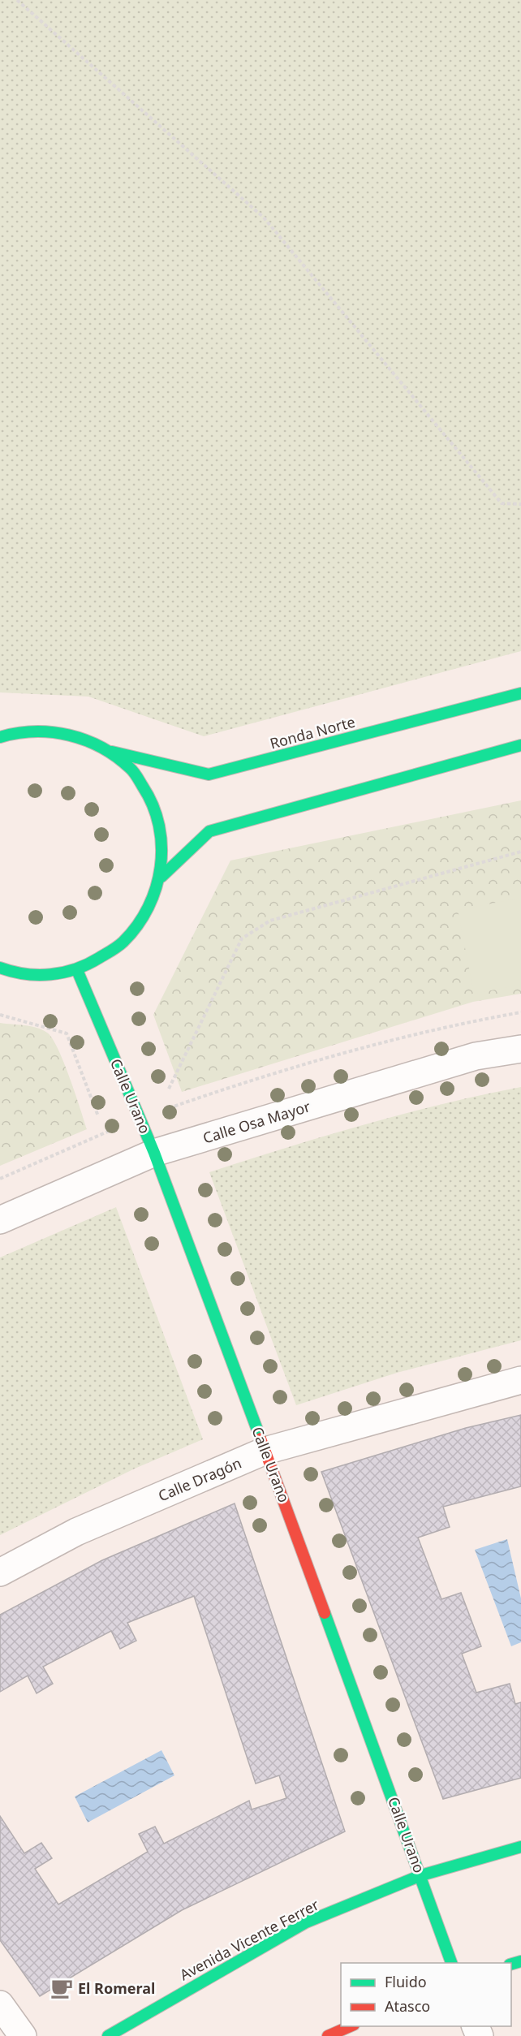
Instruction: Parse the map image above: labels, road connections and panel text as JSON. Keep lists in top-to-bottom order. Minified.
{"streets":{"main road":["Ronda Norte","Calle Urano","Avenida Vicente Ferrer"],"street":["Calle Osa Mayor","Calle Dragón"]},"crossings":[["Calle Urano","Calle Osa Mayor"],["Calle Urano","Calle Dragón"],["Calle Urano","Avenida Vicente Ferrer"]],"places":{"cafe":["El Romeral"]},"legend":["Fluido","Atasco"]}
